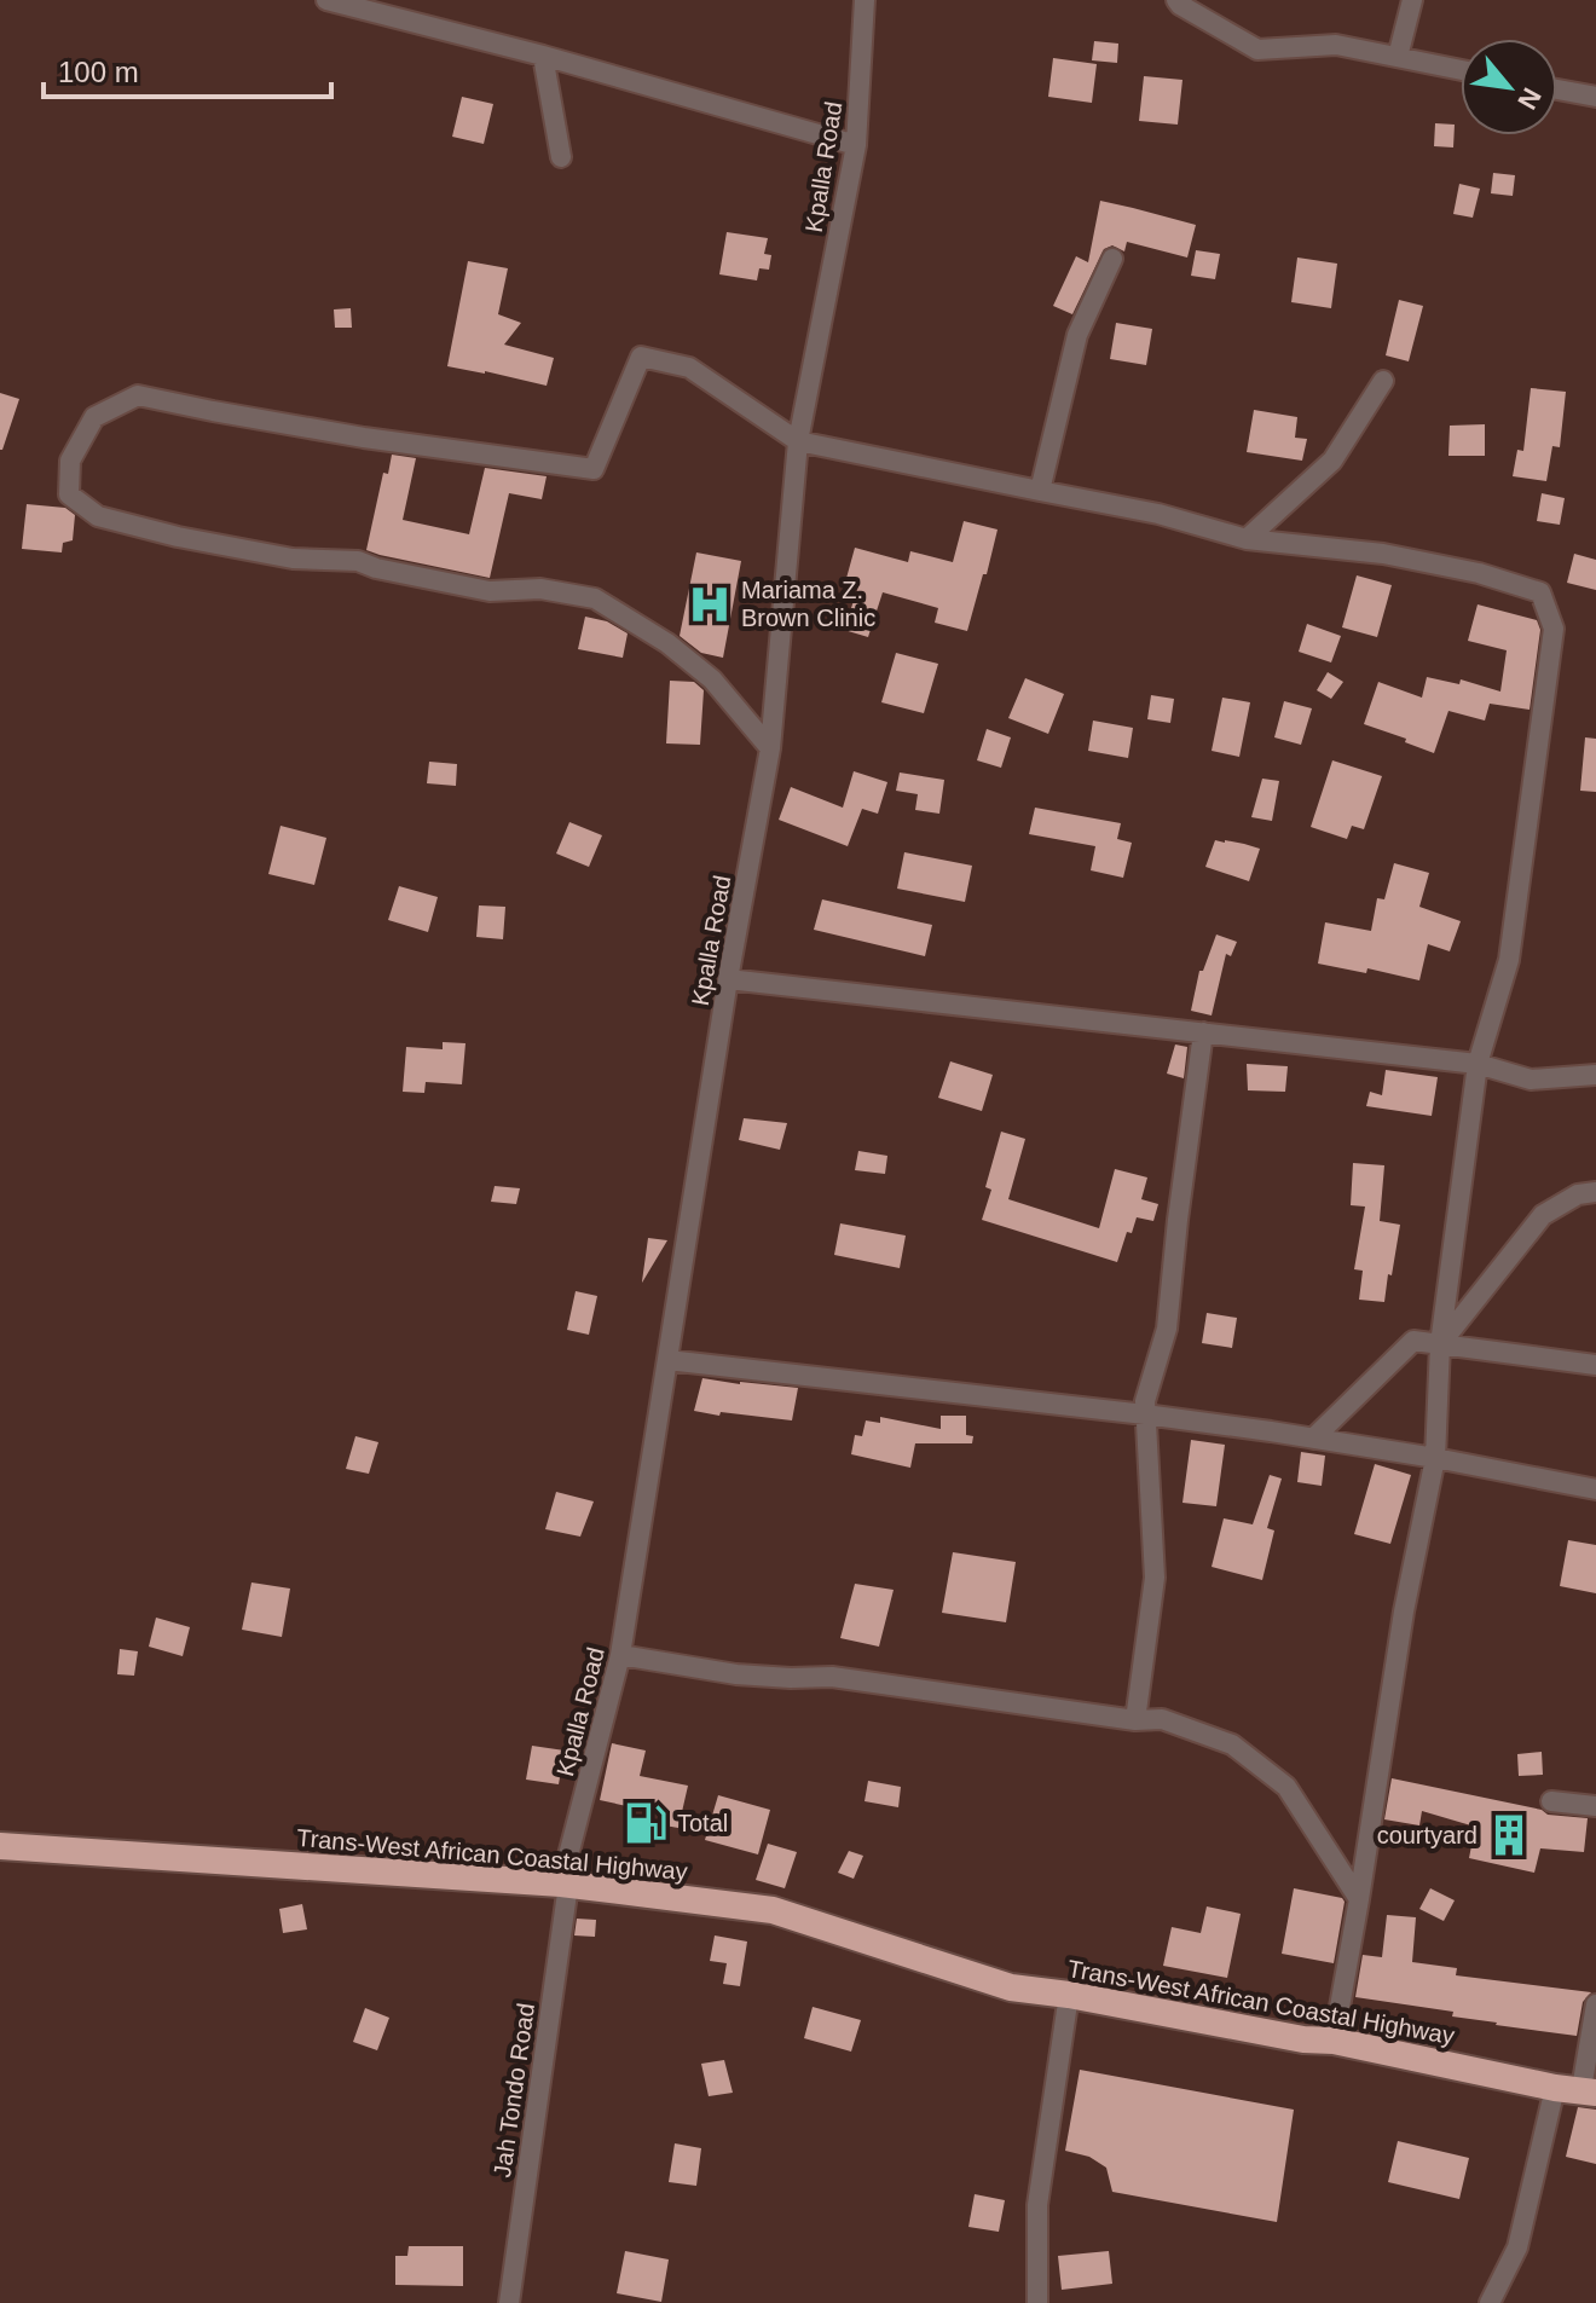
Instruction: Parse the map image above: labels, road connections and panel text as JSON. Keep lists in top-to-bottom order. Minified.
{"streets":{"highway":["Trans-West African Coastal Highway"],"street":["Kpalla Road","Jah Tondo Road"]},"crossings":[["Kpalla Road","Trans-West African Coastal Highway"],["Kpalla Road","Jah Tondo Road"],["Trans-West African Coastal Highway","Jah Tondo Road"]],"places":{"hospital":["Mariama Z. Brown Clinic"],"fuel station":["Total"],"building":["courtyard"]},"scale_bar":"100 m","north":"bottom right"}
